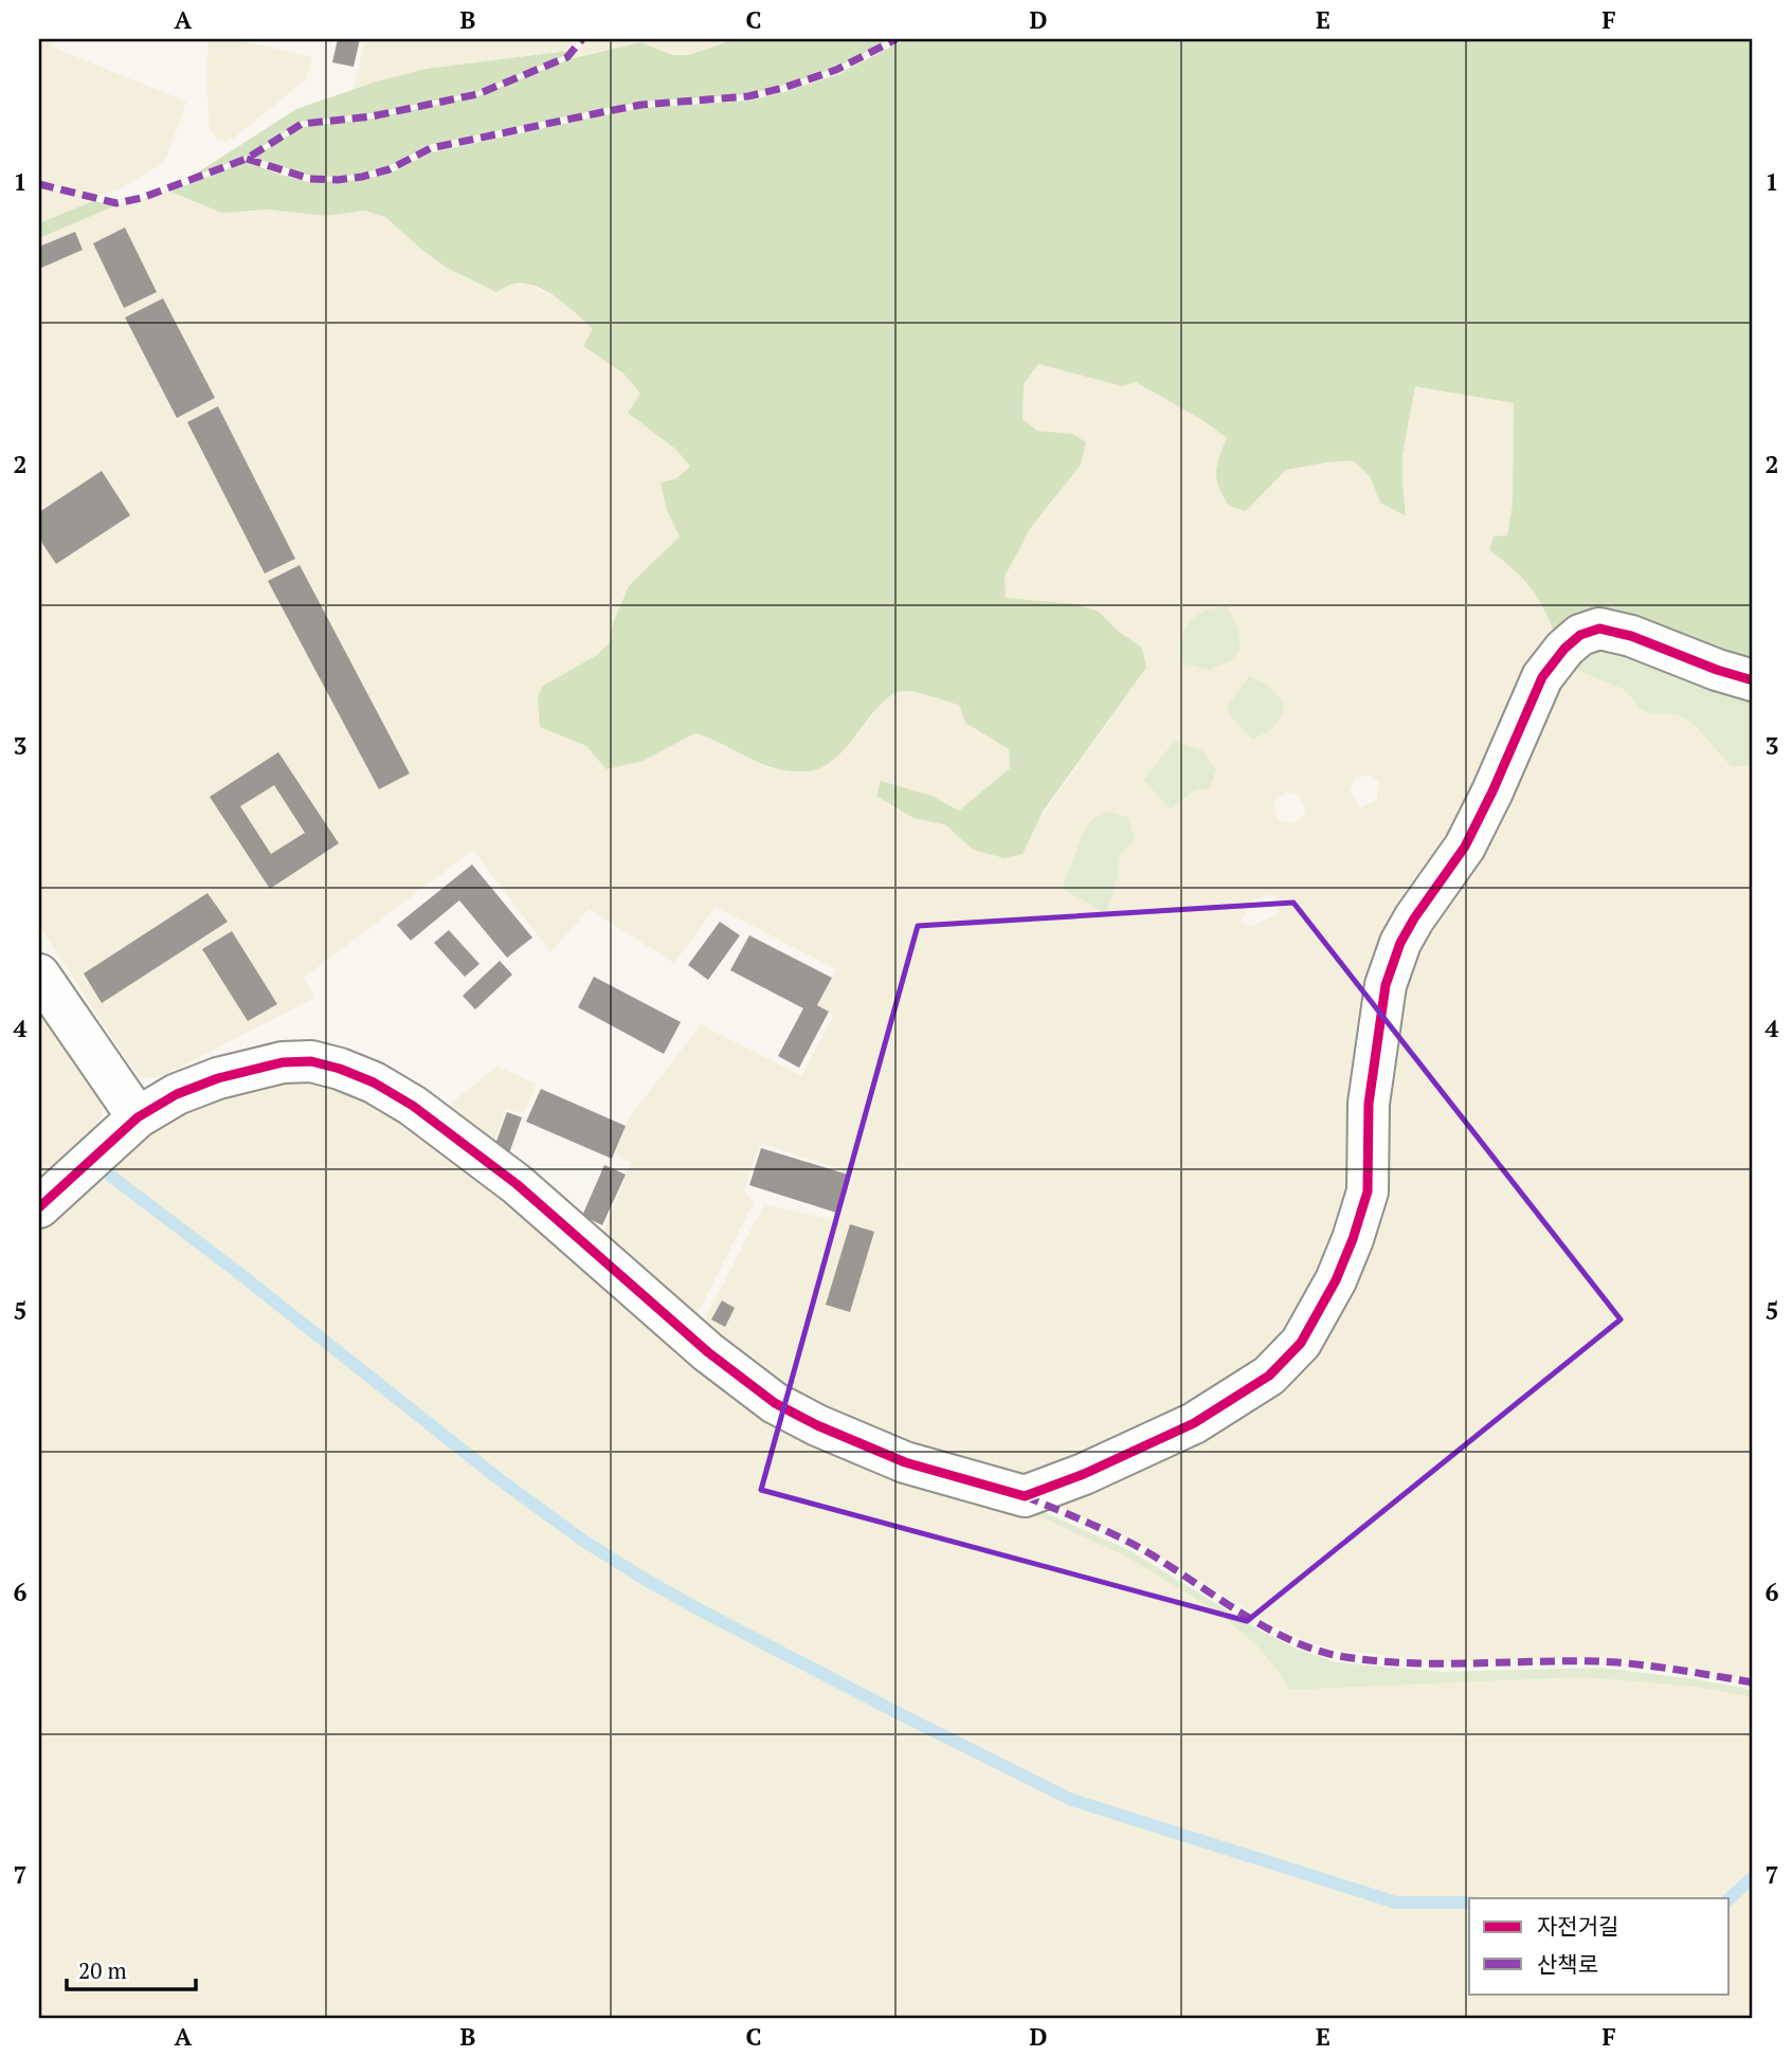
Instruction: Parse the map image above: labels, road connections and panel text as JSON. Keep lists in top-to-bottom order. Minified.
{"legend":["자전거길","산책로"],"scale_bar":"20 m","grid":{"columns":["A","B","C","D","E","F"],"rows":["1","2","3","4","5","6","7"]}}
